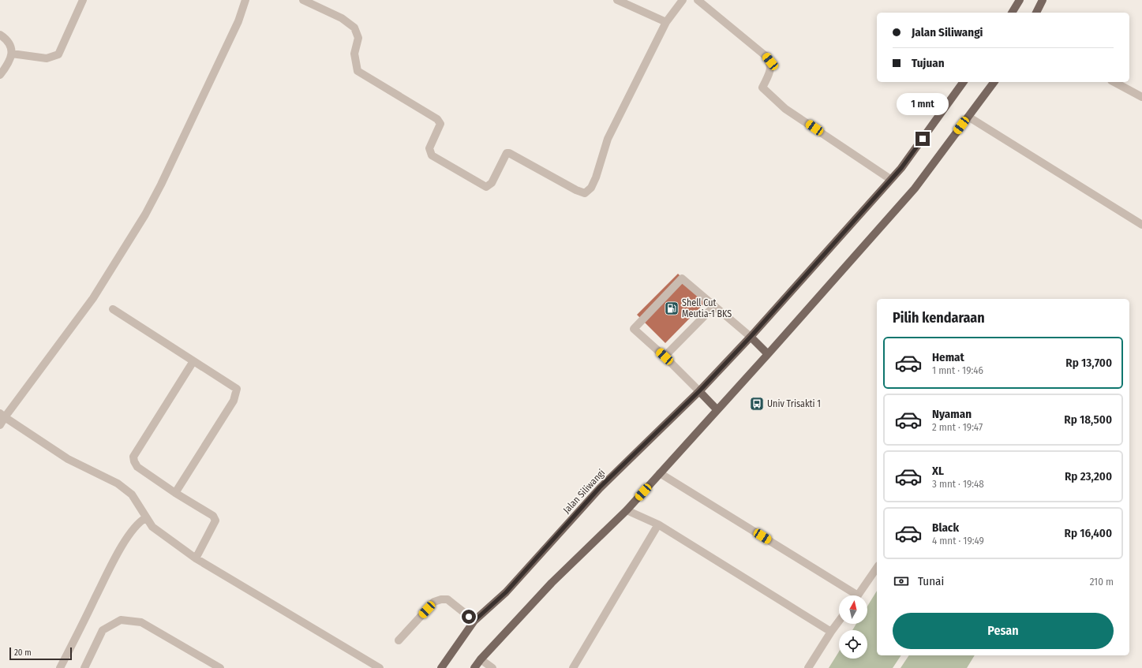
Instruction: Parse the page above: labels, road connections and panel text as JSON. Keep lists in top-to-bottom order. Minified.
{"streets":{"main road":["Jalan Siliwangi"]},"places":{"fuel station":["Shell Cut Meutia-1 BKS"],"bus stop":["Univ Trisakti 1"]},"scale_bar":"20 m","north":"top","page":{"banner":["Jalan Siliwangi","Tujuan"],"bubble":"1 mnt","heading":"Pilih kendaraan","list":[{"name":"Hemat","note":"1 mnt · 19:46","value":"Rp 13,700"},{"name":"Nyaman","note":"2 mnt · 19:47","value":"Rp 18,500"},{"name":"XL","note":"3 mnt · 19:48","value":"Rp 23,200"},{"name":"Black","note":"4 mnt · 19:49","value":"Rp 16,400"}],"pay":["Tunai","210 m"],"buttons":"Pesan","scale":"20 m"}}
